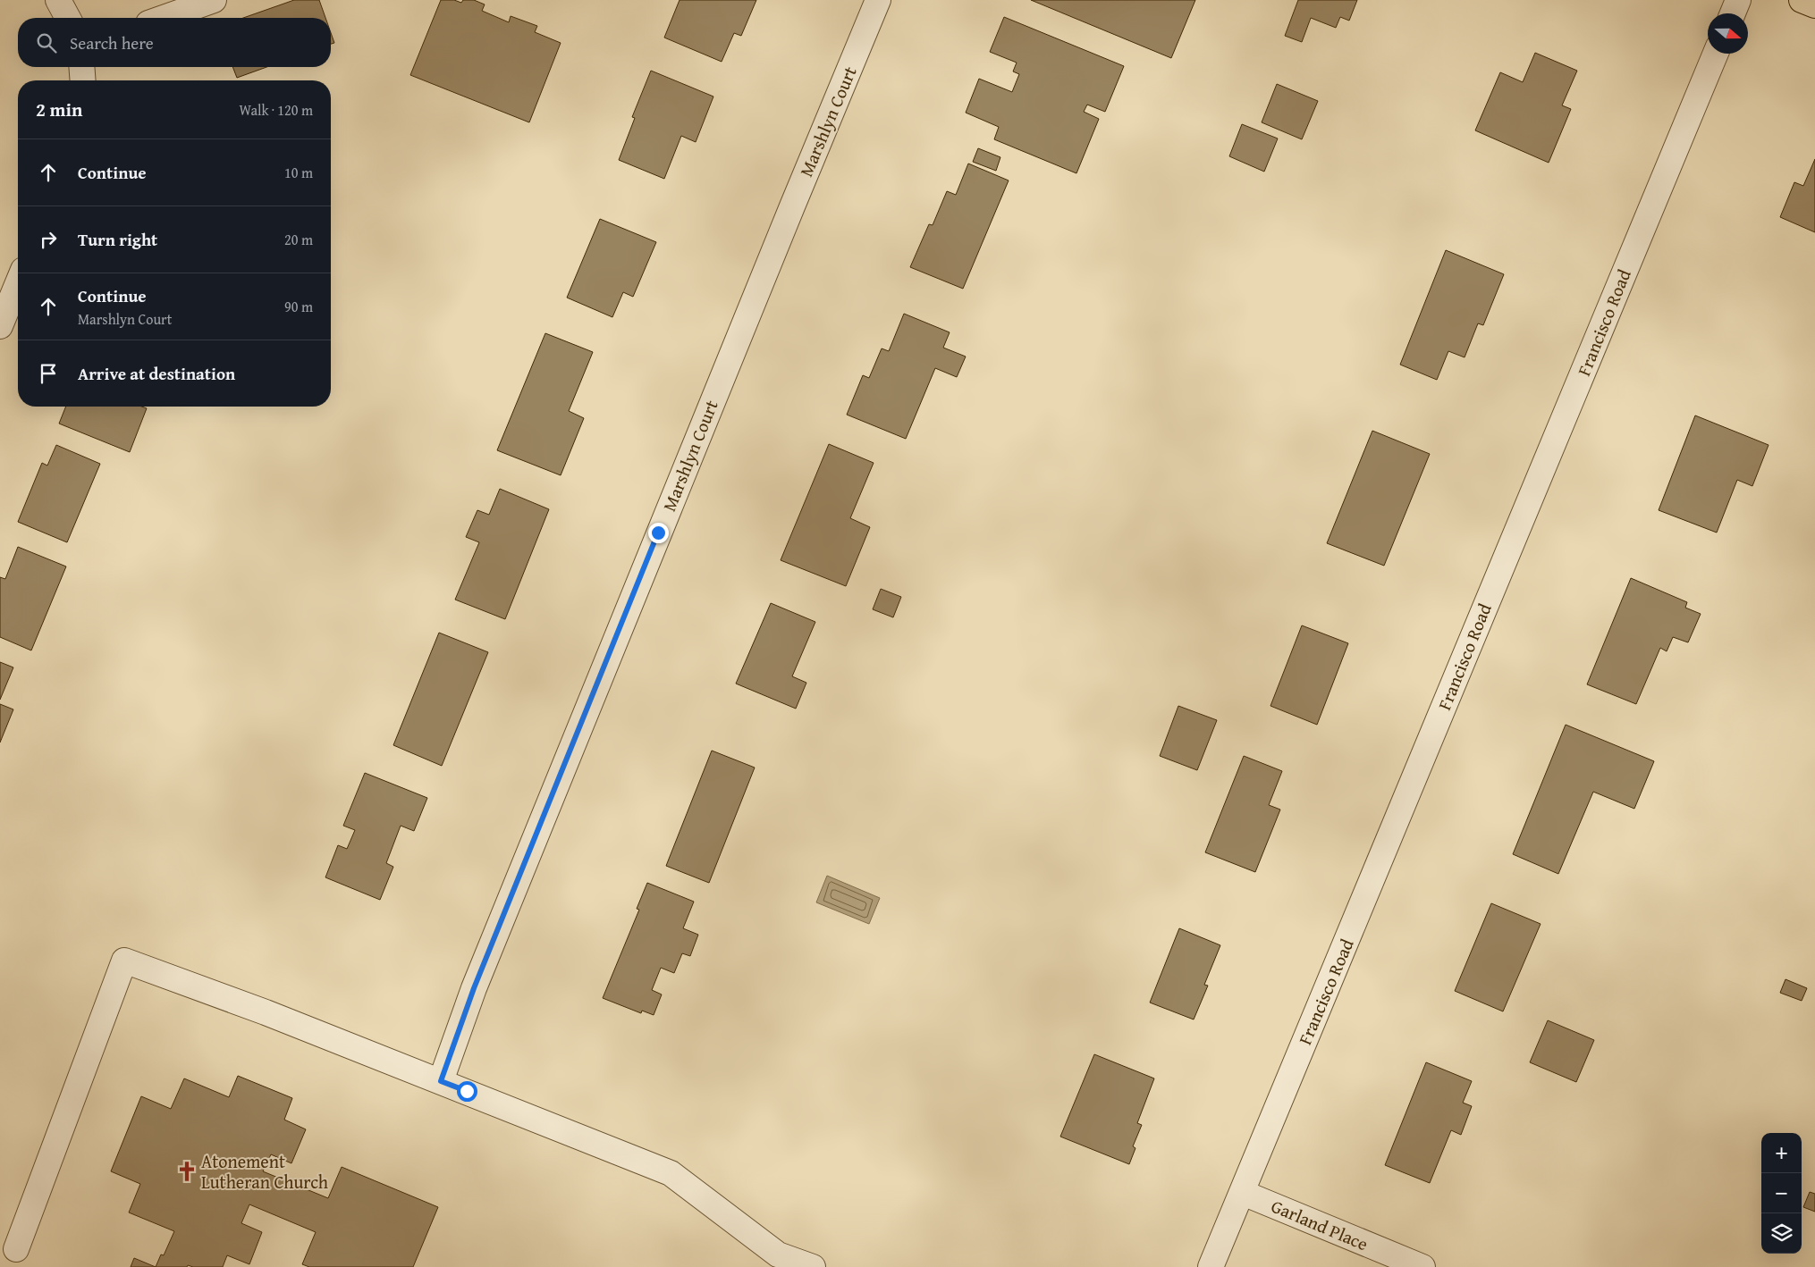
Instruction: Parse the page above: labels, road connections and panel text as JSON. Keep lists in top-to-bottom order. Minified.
{"streets":{"street":["Marshlyn Court","Francisco Road","Garland Place"]},"crossings":[["Francisco Road","Garland Place"]],"places":{"church":["Atonement Lutheran Church"]},"north":"right","page":{"search":"Search here","heading":["2 min","Walk · 120 m"],"list":[["Continue","10 m"],["Turn right","20 m"],["Continue","Marshlyn Court","90 m"],"Arrive at destination"],"map_buttons":["+","−"]}}
